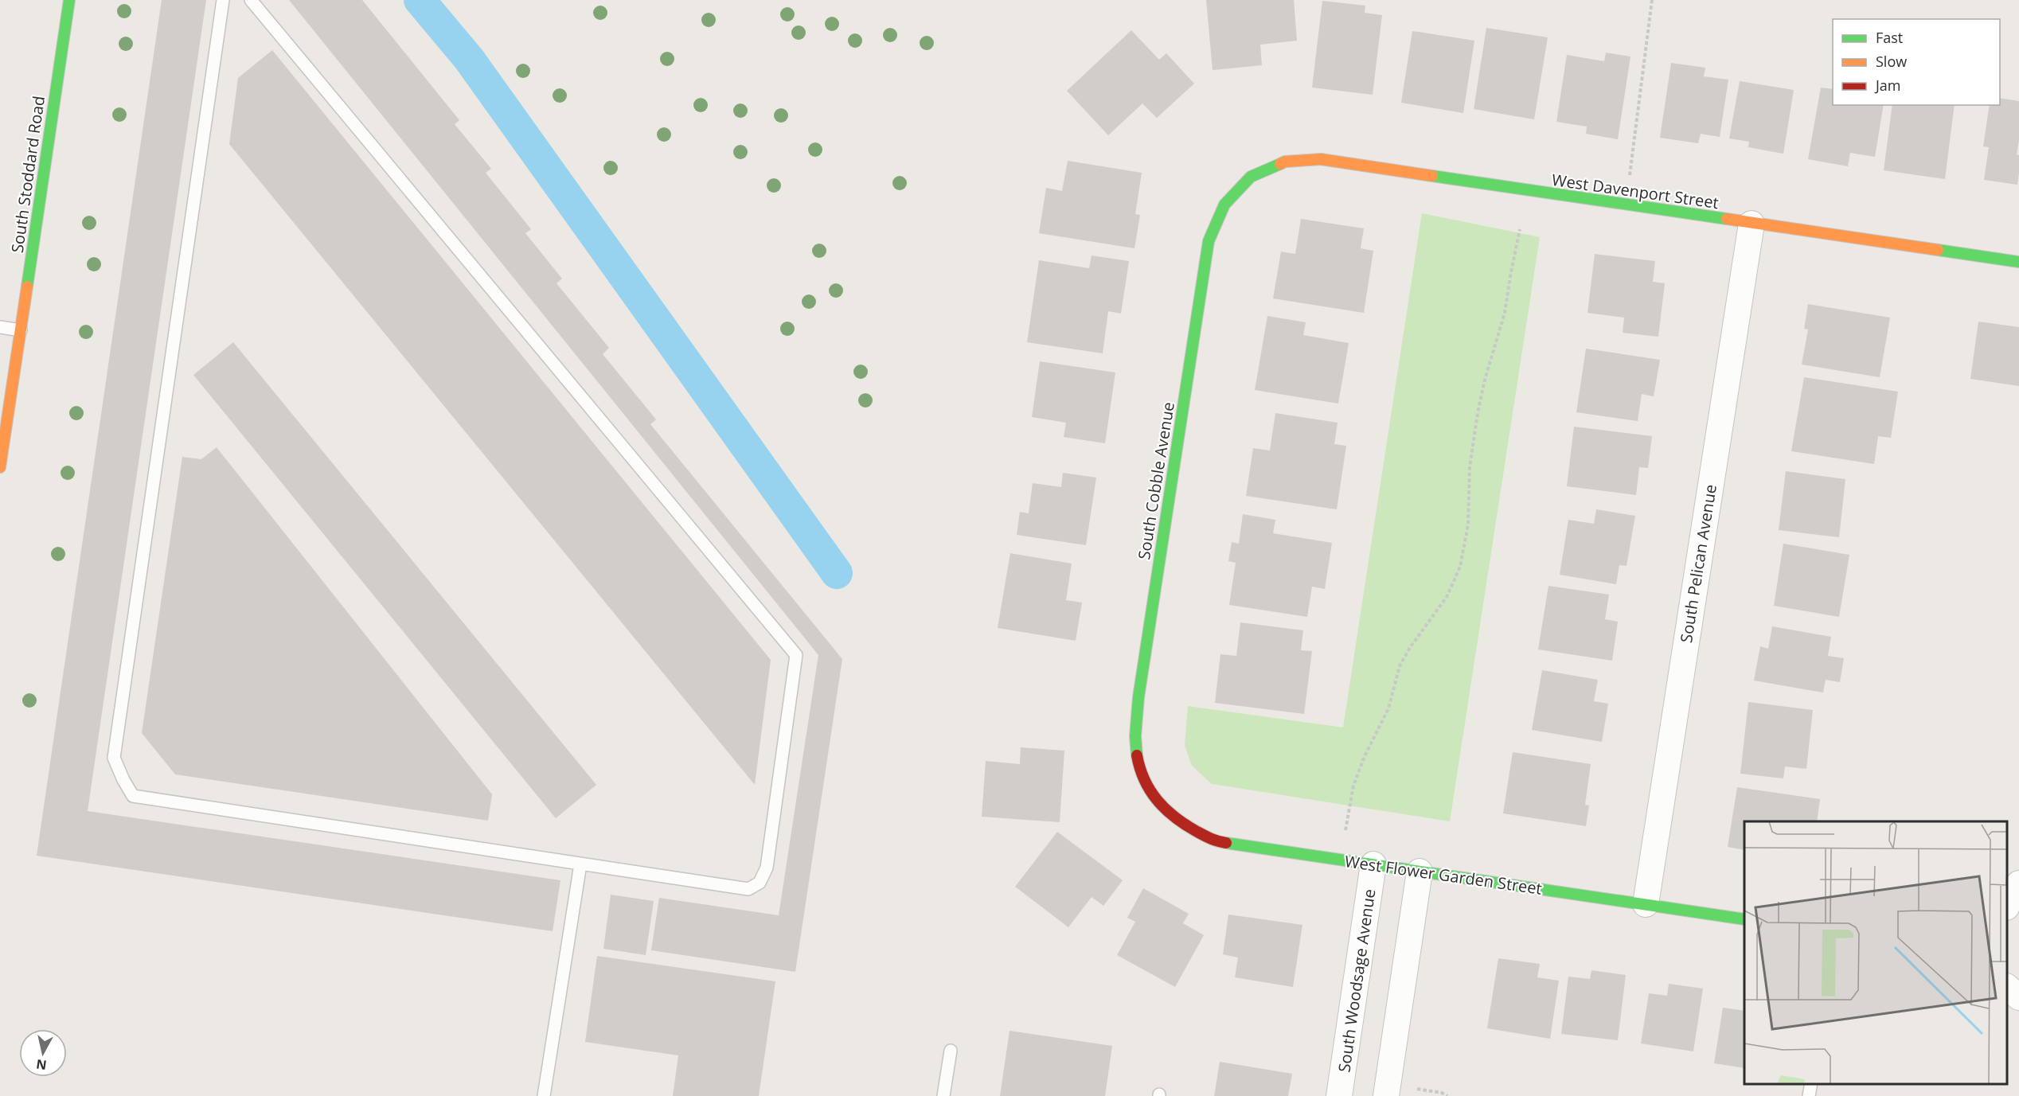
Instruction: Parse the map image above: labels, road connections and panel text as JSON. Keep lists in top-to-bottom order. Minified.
{"streets":{"street":["South Stoddard Road","West Davenport Street","South Cobble Avenue","South Pelican Avenue","West Flower Garden Street","South Woodsage Avenue"]},"crossings":[["West Davenport Street","South Cobble Avenue"],["West Davenport Street","South Pelican Avenue"],["South Cobble Avenue","West Flower Garden Street"],["South Pelican Avenue","West Flower Garden Street"],["West Flower Garden Street","South Woodsage Avenue"]],"legend":["Fast","Slow","Jam"],"north":"bottom"}
